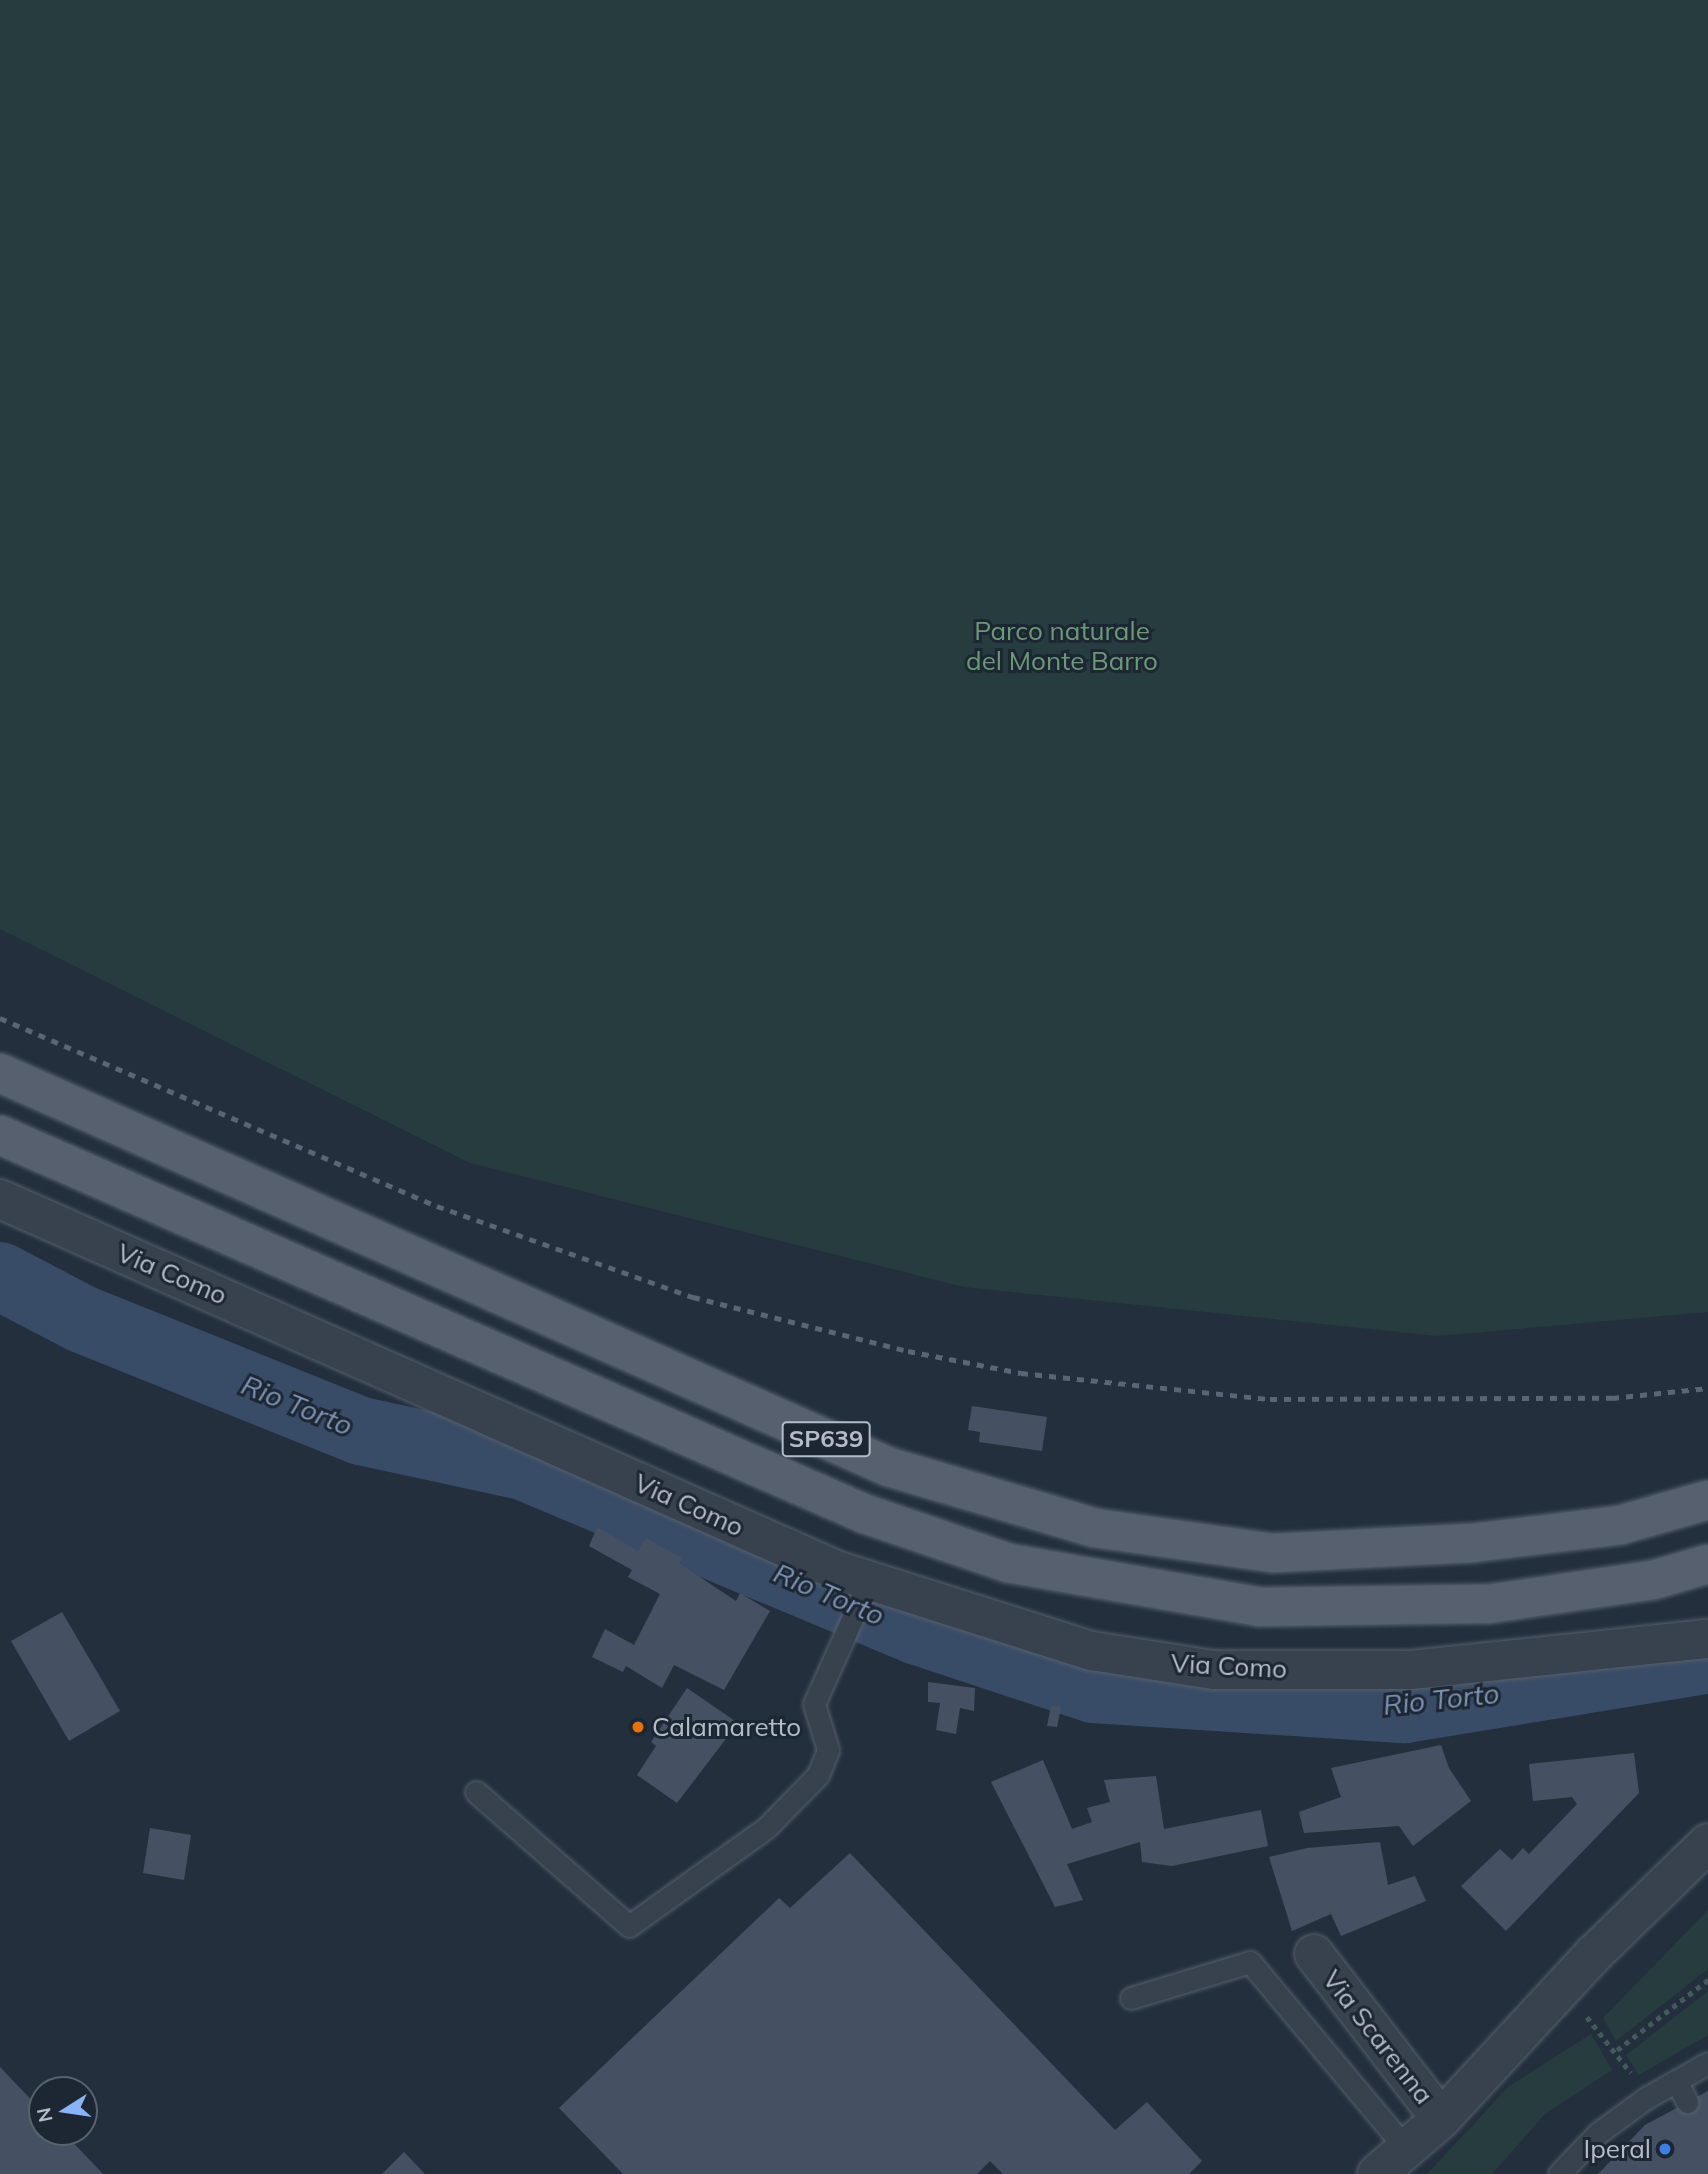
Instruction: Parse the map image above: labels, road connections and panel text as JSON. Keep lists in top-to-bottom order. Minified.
{"streets":{"main road":["SP639"],"street":["Via Como","Via Scarenna"]},"water":["Rio Torto"],"parks":["Parco naturale del Monte Barro"],"places":["Calamaretto","Iperal"],"north":"left"}
